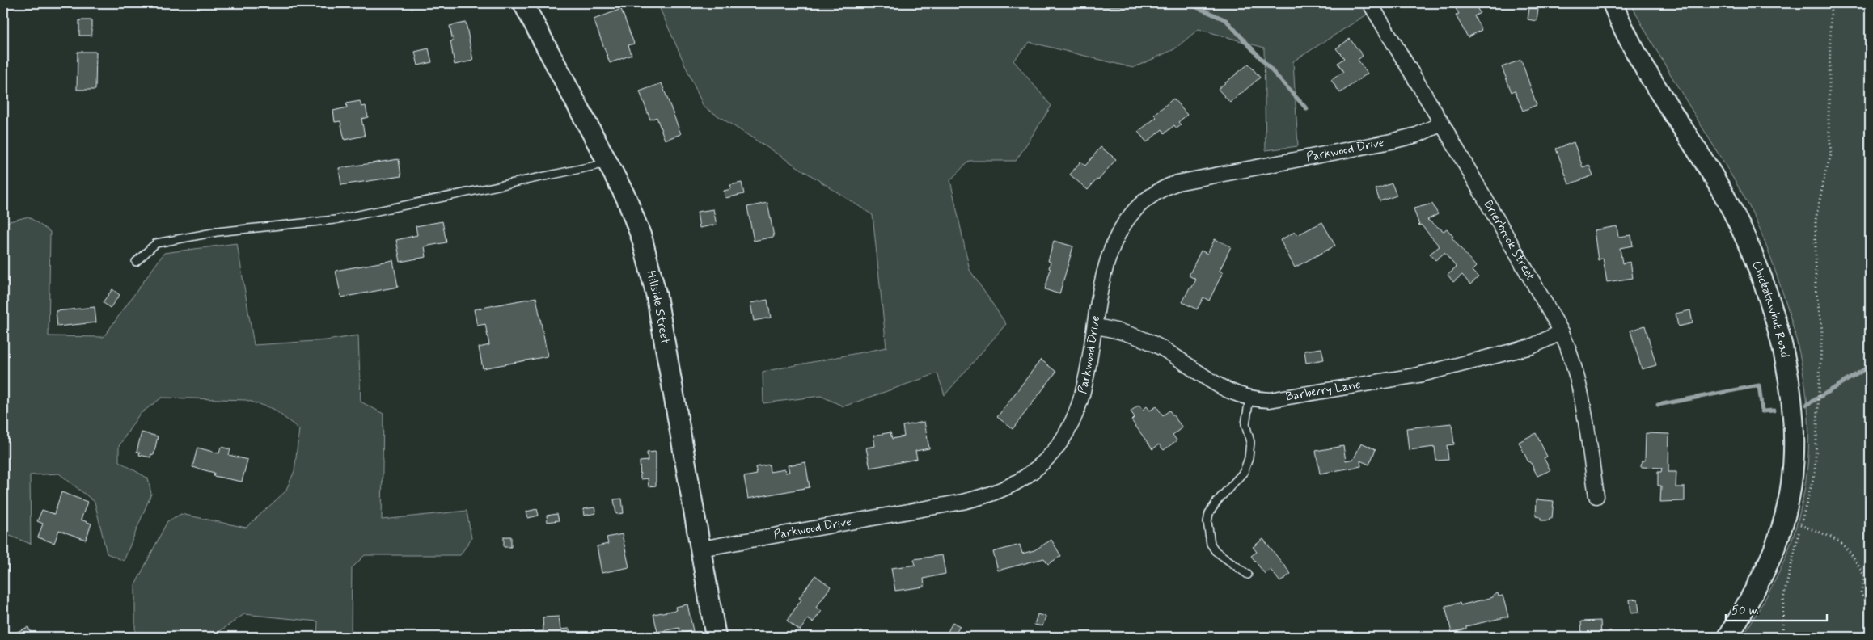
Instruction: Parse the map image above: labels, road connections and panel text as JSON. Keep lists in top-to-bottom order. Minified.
{"streets":{"main road":["Hillside Street","Chickatawbut Road"],"street":["Parkwood Drive","Brierbrook Street","Barberry Lane"]},"crossings":[["Parkwood Drive","Brierbrook Street"],["Parkwood Drive","Hillside Street"],["Parkwood Drive","Barberry Lane"],["Brierbrook Street","Barberry Lane"]],"scale_bar":"50 m"}
